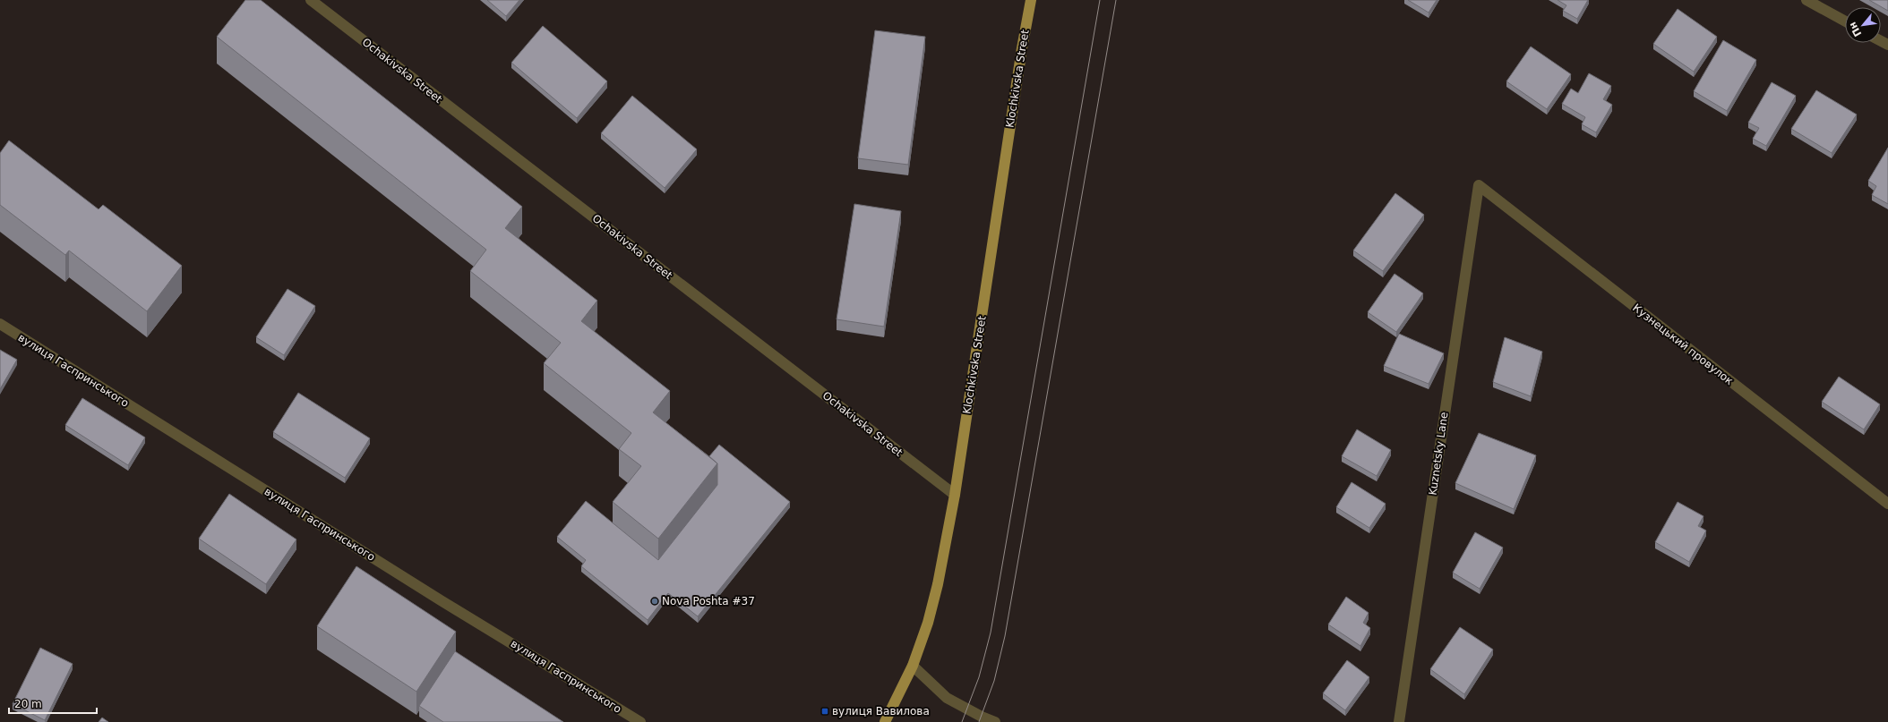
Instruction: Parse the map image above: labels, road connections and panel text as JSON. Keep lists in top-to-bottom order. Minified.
{"streets":{"main road":["Klochkivska Street"],"street":["Ochakivska Street","Кузнецький провулок","вулиця Гаспринського"]},"crossings":[["Ochakivska Street","Klochkivska Street"]],"places":{"other":["Nova Poshta #37"],"transit":["вулиця Вавилова"]},"scale_bar":"20 m","north":"bottom left"}
